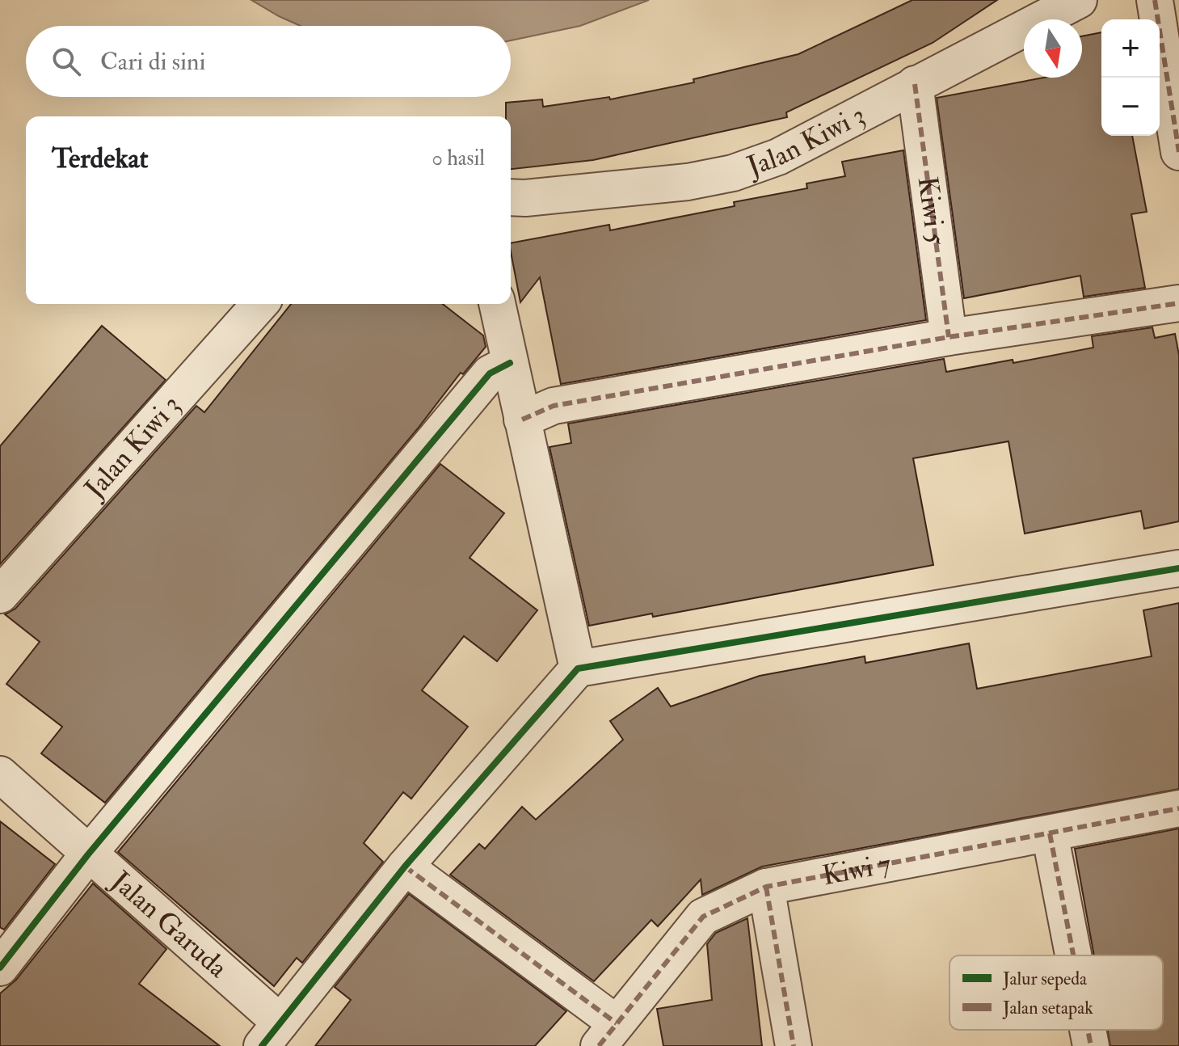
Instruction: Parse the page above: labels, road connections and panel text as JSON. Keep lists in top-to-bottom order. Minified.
{"streets":{"street":["Jalan Kiwi 3","Kiwi 5","Kiwi 7","Jalan Garuda"]},"crossings":[["Jalan Kiwi 3","Kiwi 5"]],"legend":["Jalur sepeda","Jalan setapak"],"north":"bottom","page":{"map_buttons":["+","−"],"search":"Cari di sini","heading":["Terdekat","0 hasil"]}}
